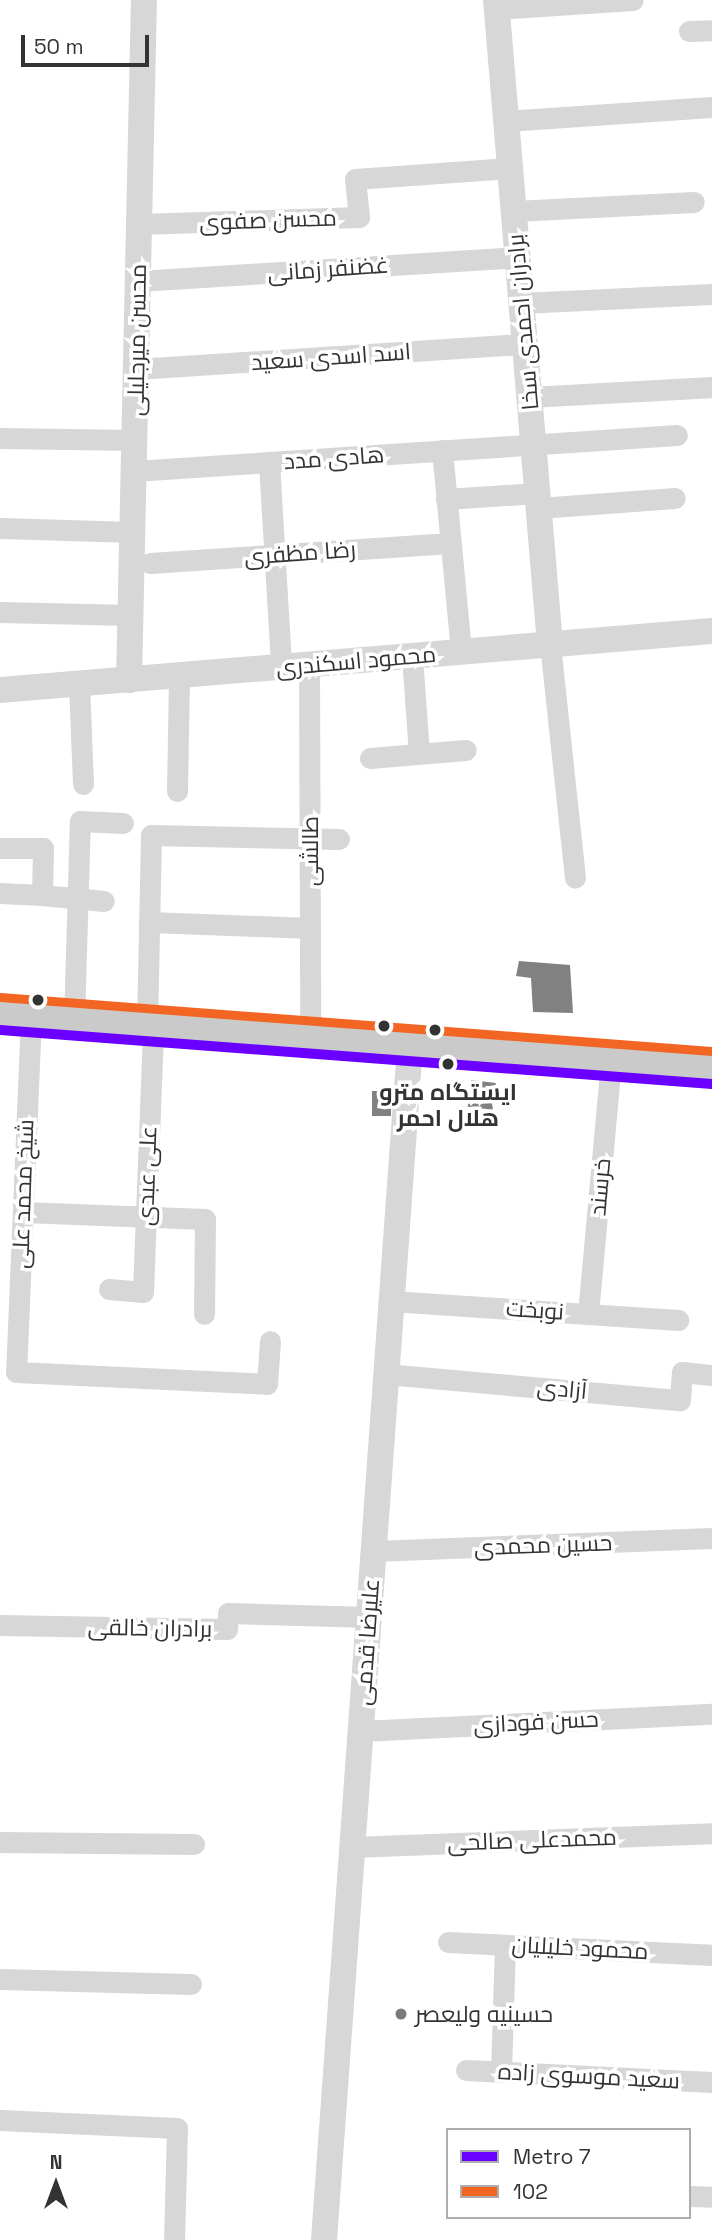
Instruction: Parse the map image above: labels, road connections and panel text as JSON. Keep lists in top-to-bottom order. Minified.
{"streets":{"street":["محسن صفوی","غضنفر زمانی","برادران احمدی سخا","محسن میرجلیلی","اسد اسدی سعید","هادی مدد","رضا مظفری","محمود اسکندری","طالشی","علی عبدی","خرسند","شیخ محمد علی","نوبخت","آزادی","حسین محمدی","برادران خالقی","علیرضا قدمی","حسن فودازی","محمدعلی صالحی","محمود خلیلیان","سعید موسوی زاده"]},"crossings":[["محسن صفوی","محسن میرجلیلی"],["غضنفر زمانی","برادران احمدی سخا"],["غضنفر زمانی","محسن میرجلیلی"],["برادران احمدی سخا","اسد اسدی سعید"],["برادران احمدی سخا","هادی مدد"],["برادران احمدی سخا","محمود اسکندری"],["محسن میرجلیلی","اسد اسدی سعید"],["محسن میرجلیلی","هادی مدد"],["محسن میرجلیلی","محمود اسکندری"],["محمود اسکندری","طالشی"],["طالشی","علی عبدی"],["خرسند","نوبخت"],["نوبخت","علیرضا قدمی"],["آزادی","علیرضا قدمی"],["حسین محمدی","علیرضا قدمی"],["برادران خالقی","علیرضا قدمی"],["علیرضا قدمی","حسن فودازی"],["علیرضا قدمی","محمدعلی صالحی"]],"places":["ایستگاه مترو هلال احمر","حسینیه ولیعصر"],"lines":["transit line 102","metro line 7"],"legend":["Metro 7","102"],"scale_bar":"50 m","north":"top"}
